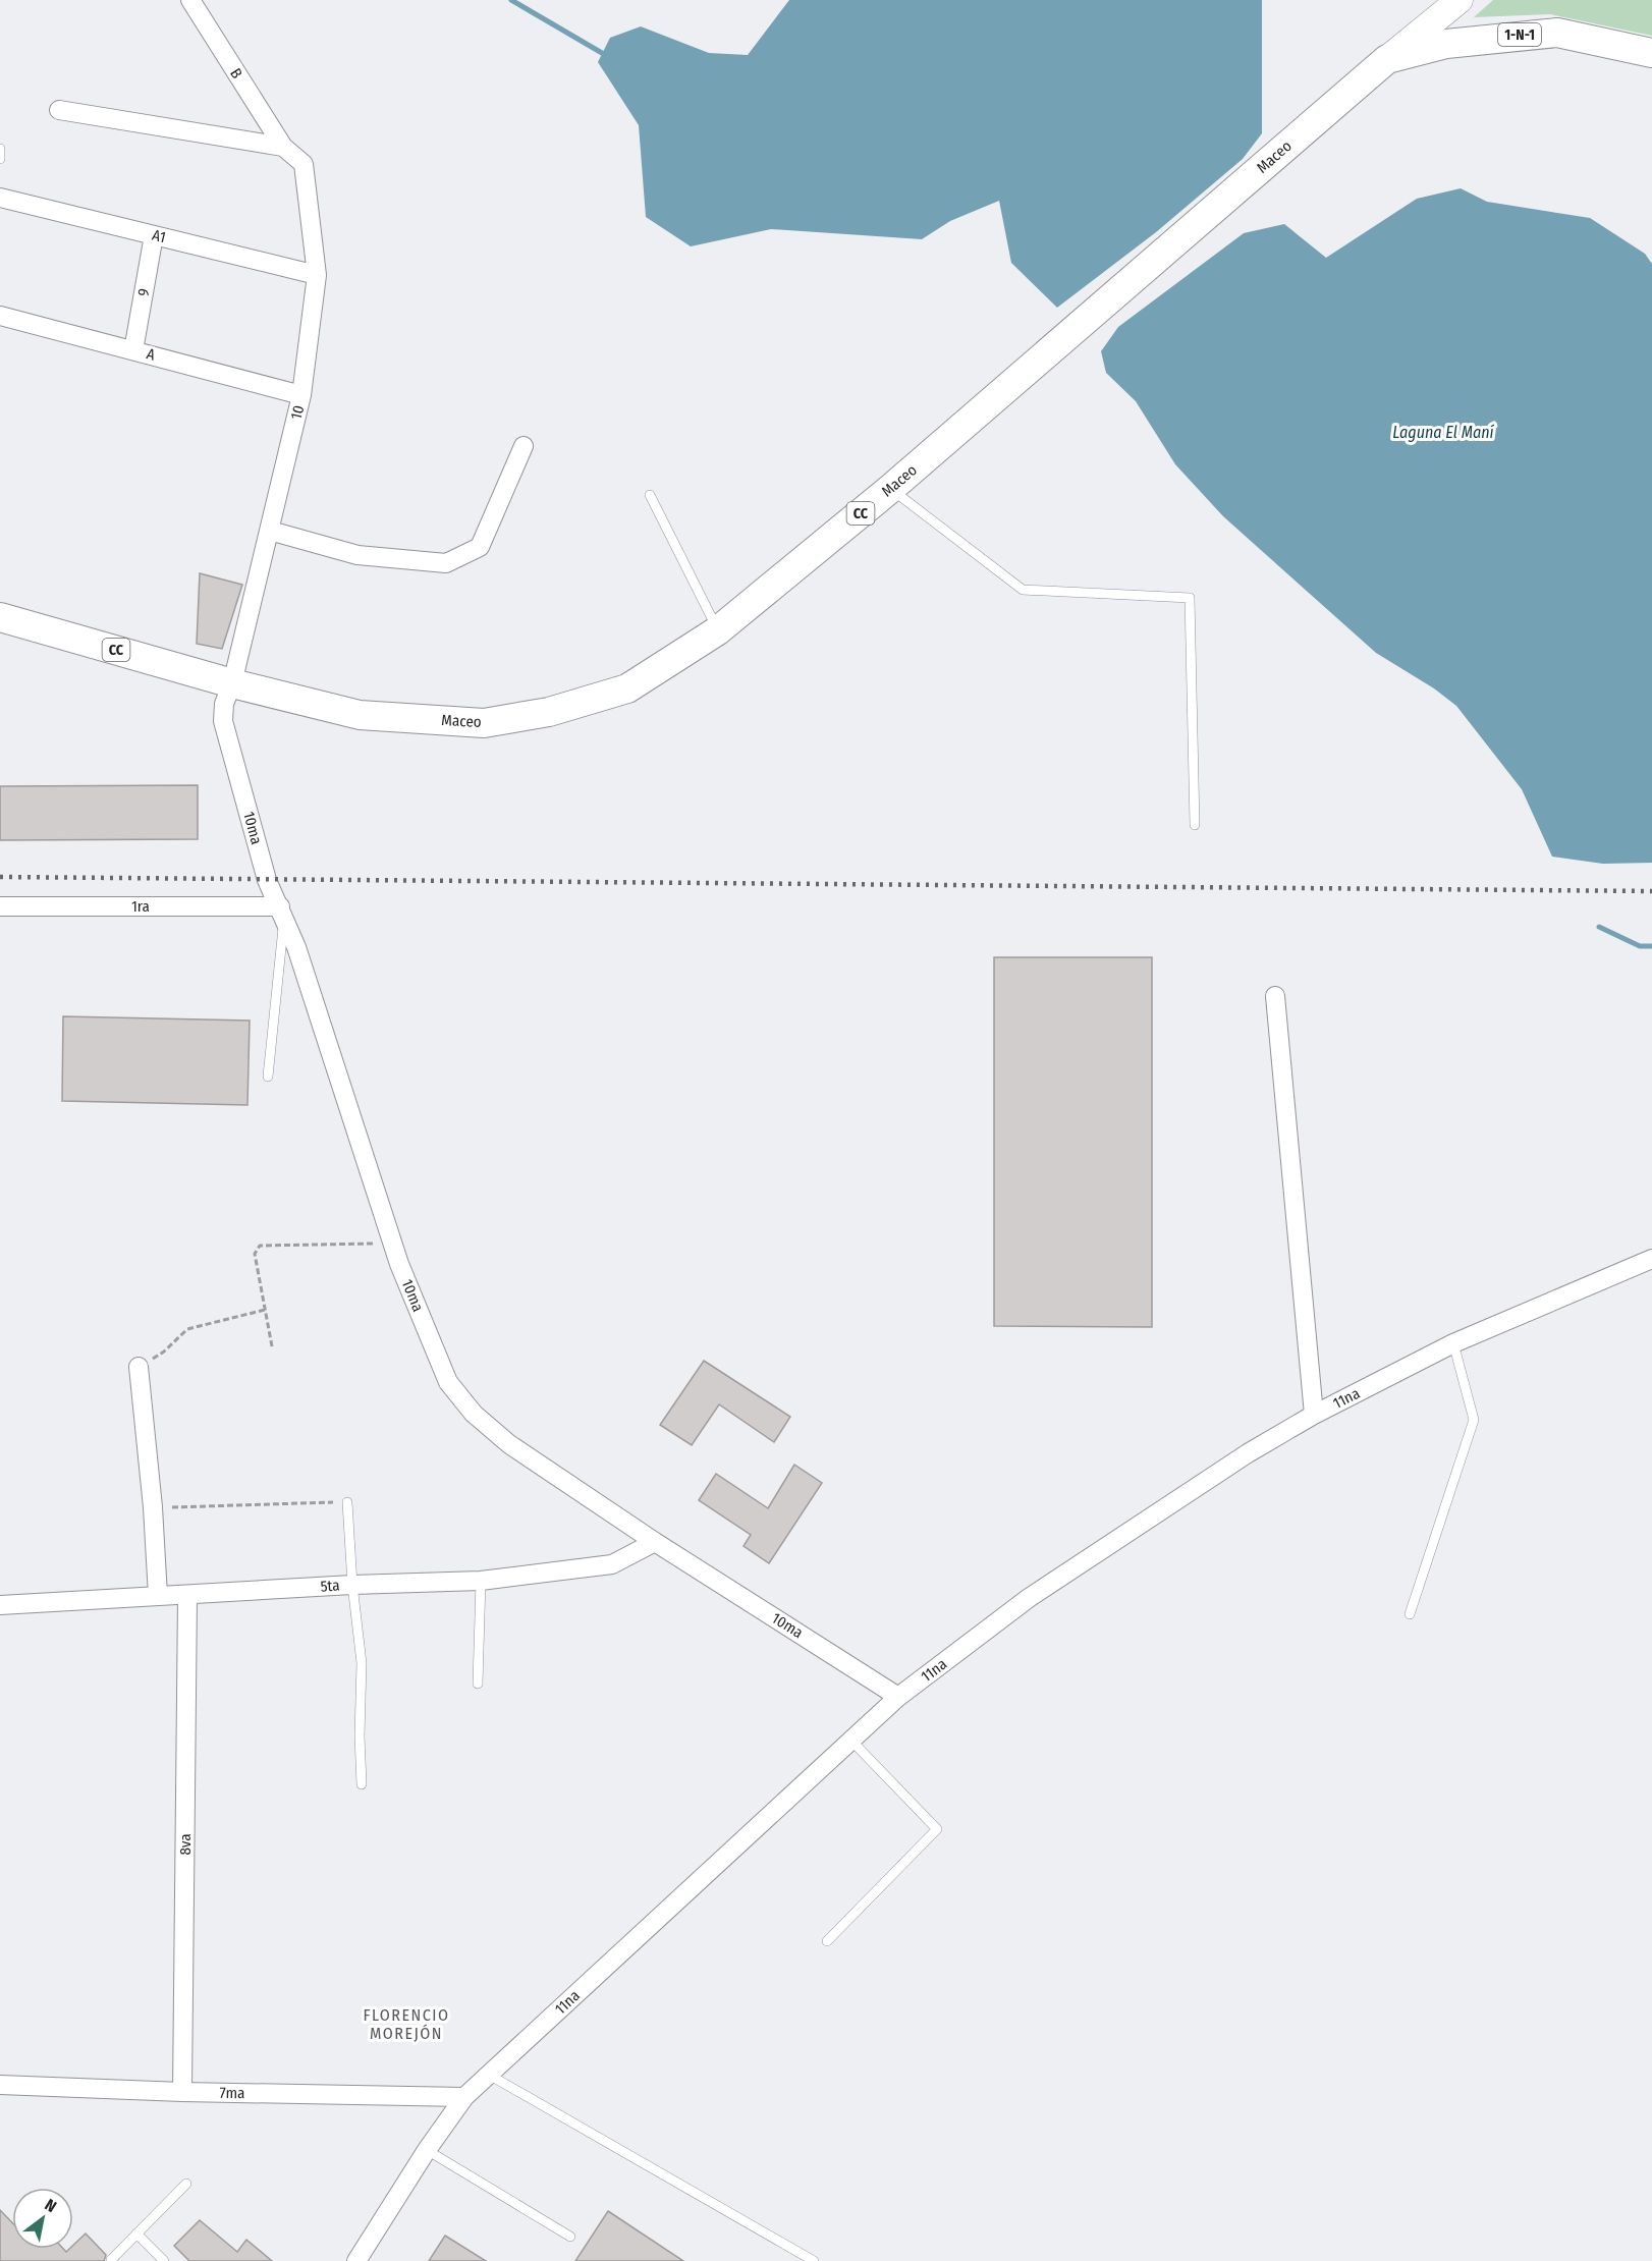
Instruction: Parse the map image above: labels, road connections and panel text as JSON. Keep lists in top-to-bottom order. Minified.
{"streets":{"main road":["1-N-1","Maceo","CC"],"street":["B","A1","9","A","10","10ma","1ra","11na","5ta","8va","7ma"]},"crossings":[["B","10"],["Maceo","10"],["Maceo","CC"],["Maceo","10ma"],["A1","9"],["A1","10"],["9","A"],["A","10"],["10","10ma"],["10ma","1ra"],["10ma","11na"],["10ma","5ta"],["11na","7ma"],["5ta","8va"],["8va","7ma"]],"districts":["FLORENCIO MOREJÓN"],"water":["Laguna El Maní"],"north":"top right"}
